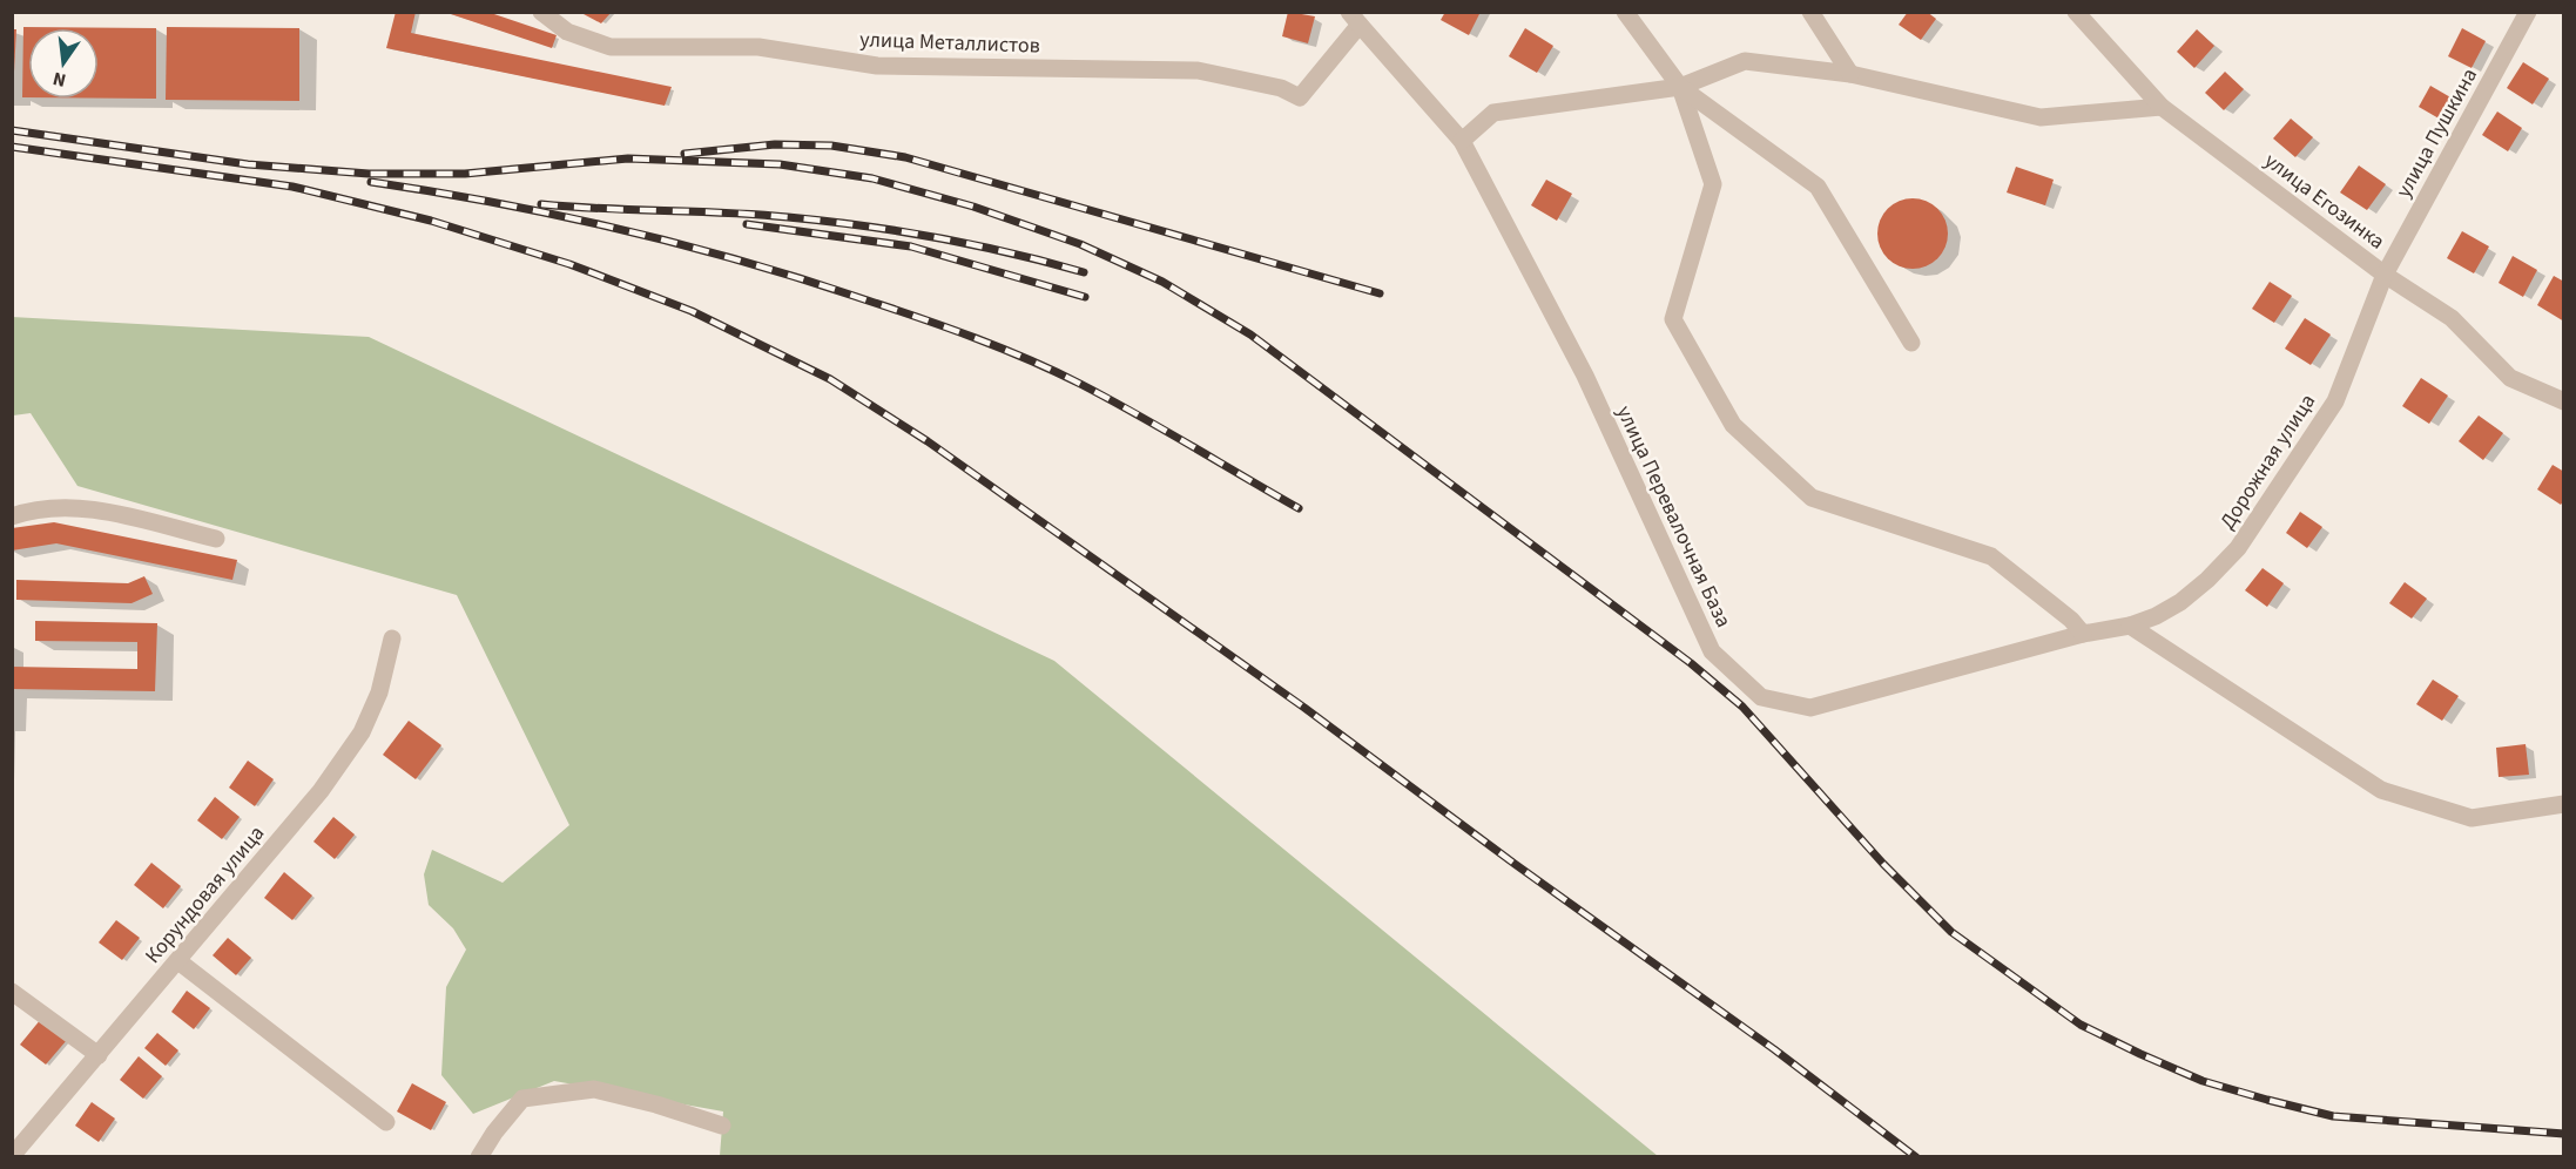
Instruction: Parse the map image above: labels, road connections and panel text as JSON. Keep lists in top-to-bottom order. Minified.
{"streets":{"street":["улица Металлистов","улица Пушкина","улица Егозинка","Дорожная улица","улица Перевалочная База","Корундовая улица"]},"crossings":[["улица Металлистов","улица Перевалочная База"],["улица Пушкина","улица Егозинка"],["улица Пушкина","Дорожная улица"],["улица Егозинка","Дорожная улица"],["Дорожная улица","улица Перевалочная База"]],"north":"bottom"}
